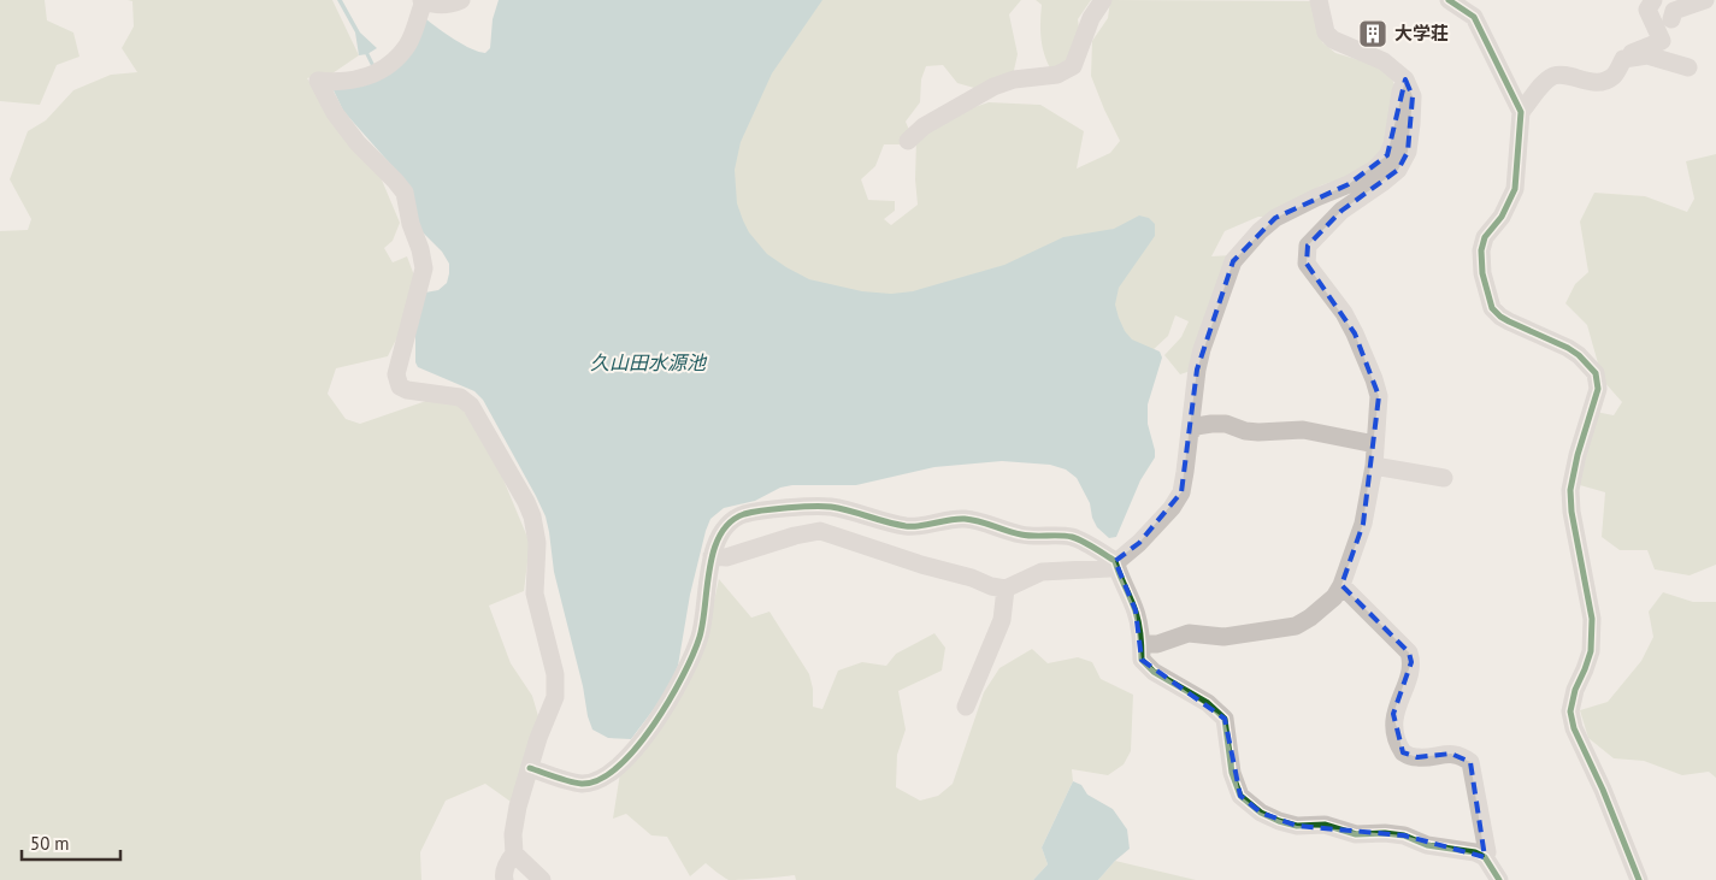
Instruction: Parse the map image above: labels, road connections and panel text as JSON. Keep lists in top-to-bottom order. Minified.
{"water":["久山田水源池"],"places":{"building":["大学荘"]},"scale_bar":"50 m"}
